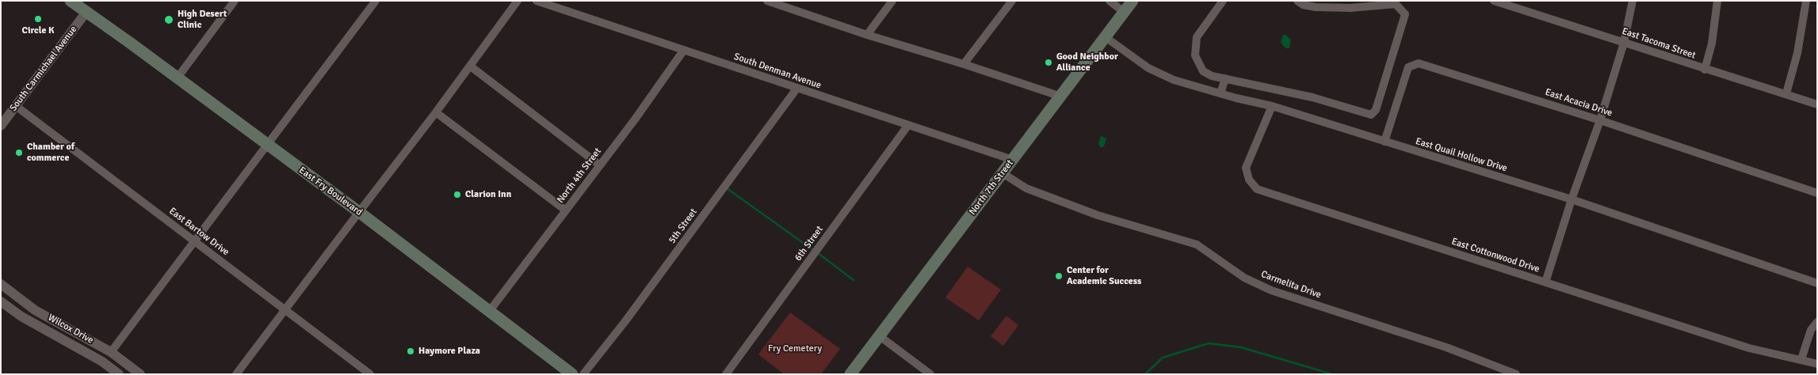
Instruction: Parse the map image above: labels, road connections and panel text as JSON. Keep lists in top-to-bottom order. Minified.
{"streets":{"main road":["North 7th Street","East Fry Boulevard"],"street":["East Tacoma Street","South Carmichael Avenue","South Denman Avenue","East Acacia Drive","East Quail Hollow Drive","North 4th Street","5th Street","East Bartow Drive","6th Street","East Cottonwood Drive","Carmelita Drive","Wilcox Drive"]},"crossings":[["South Carmichael Avenue","East Fry Boulevard"],["South Carmichael Avenue","East Bartow Drive"],["South Denman Avenue","North 4th Street"],["South Denman Avenue","North 7th Street"],["South Denman Avenue","5th Street"],["South Denman Avenue","6th Street"],["East Acacia Drive","East Quail Hollow Drive"],["East Quail Hollow Drive","North 7th Street"],["East Quail Hollow Drive","East Cottonwood Drive"],["North 4th Street","East Fry Boulevard"],["North 7th Street","Carmelita Drive"]],"parks":["Fry Cemetery"],"places":["Circle K","High Desert Clinic","Good Neighbor Alliance","Chamber of commerce","Clarion Inn","Center for Academic Success","Haymore Plaza"]}
